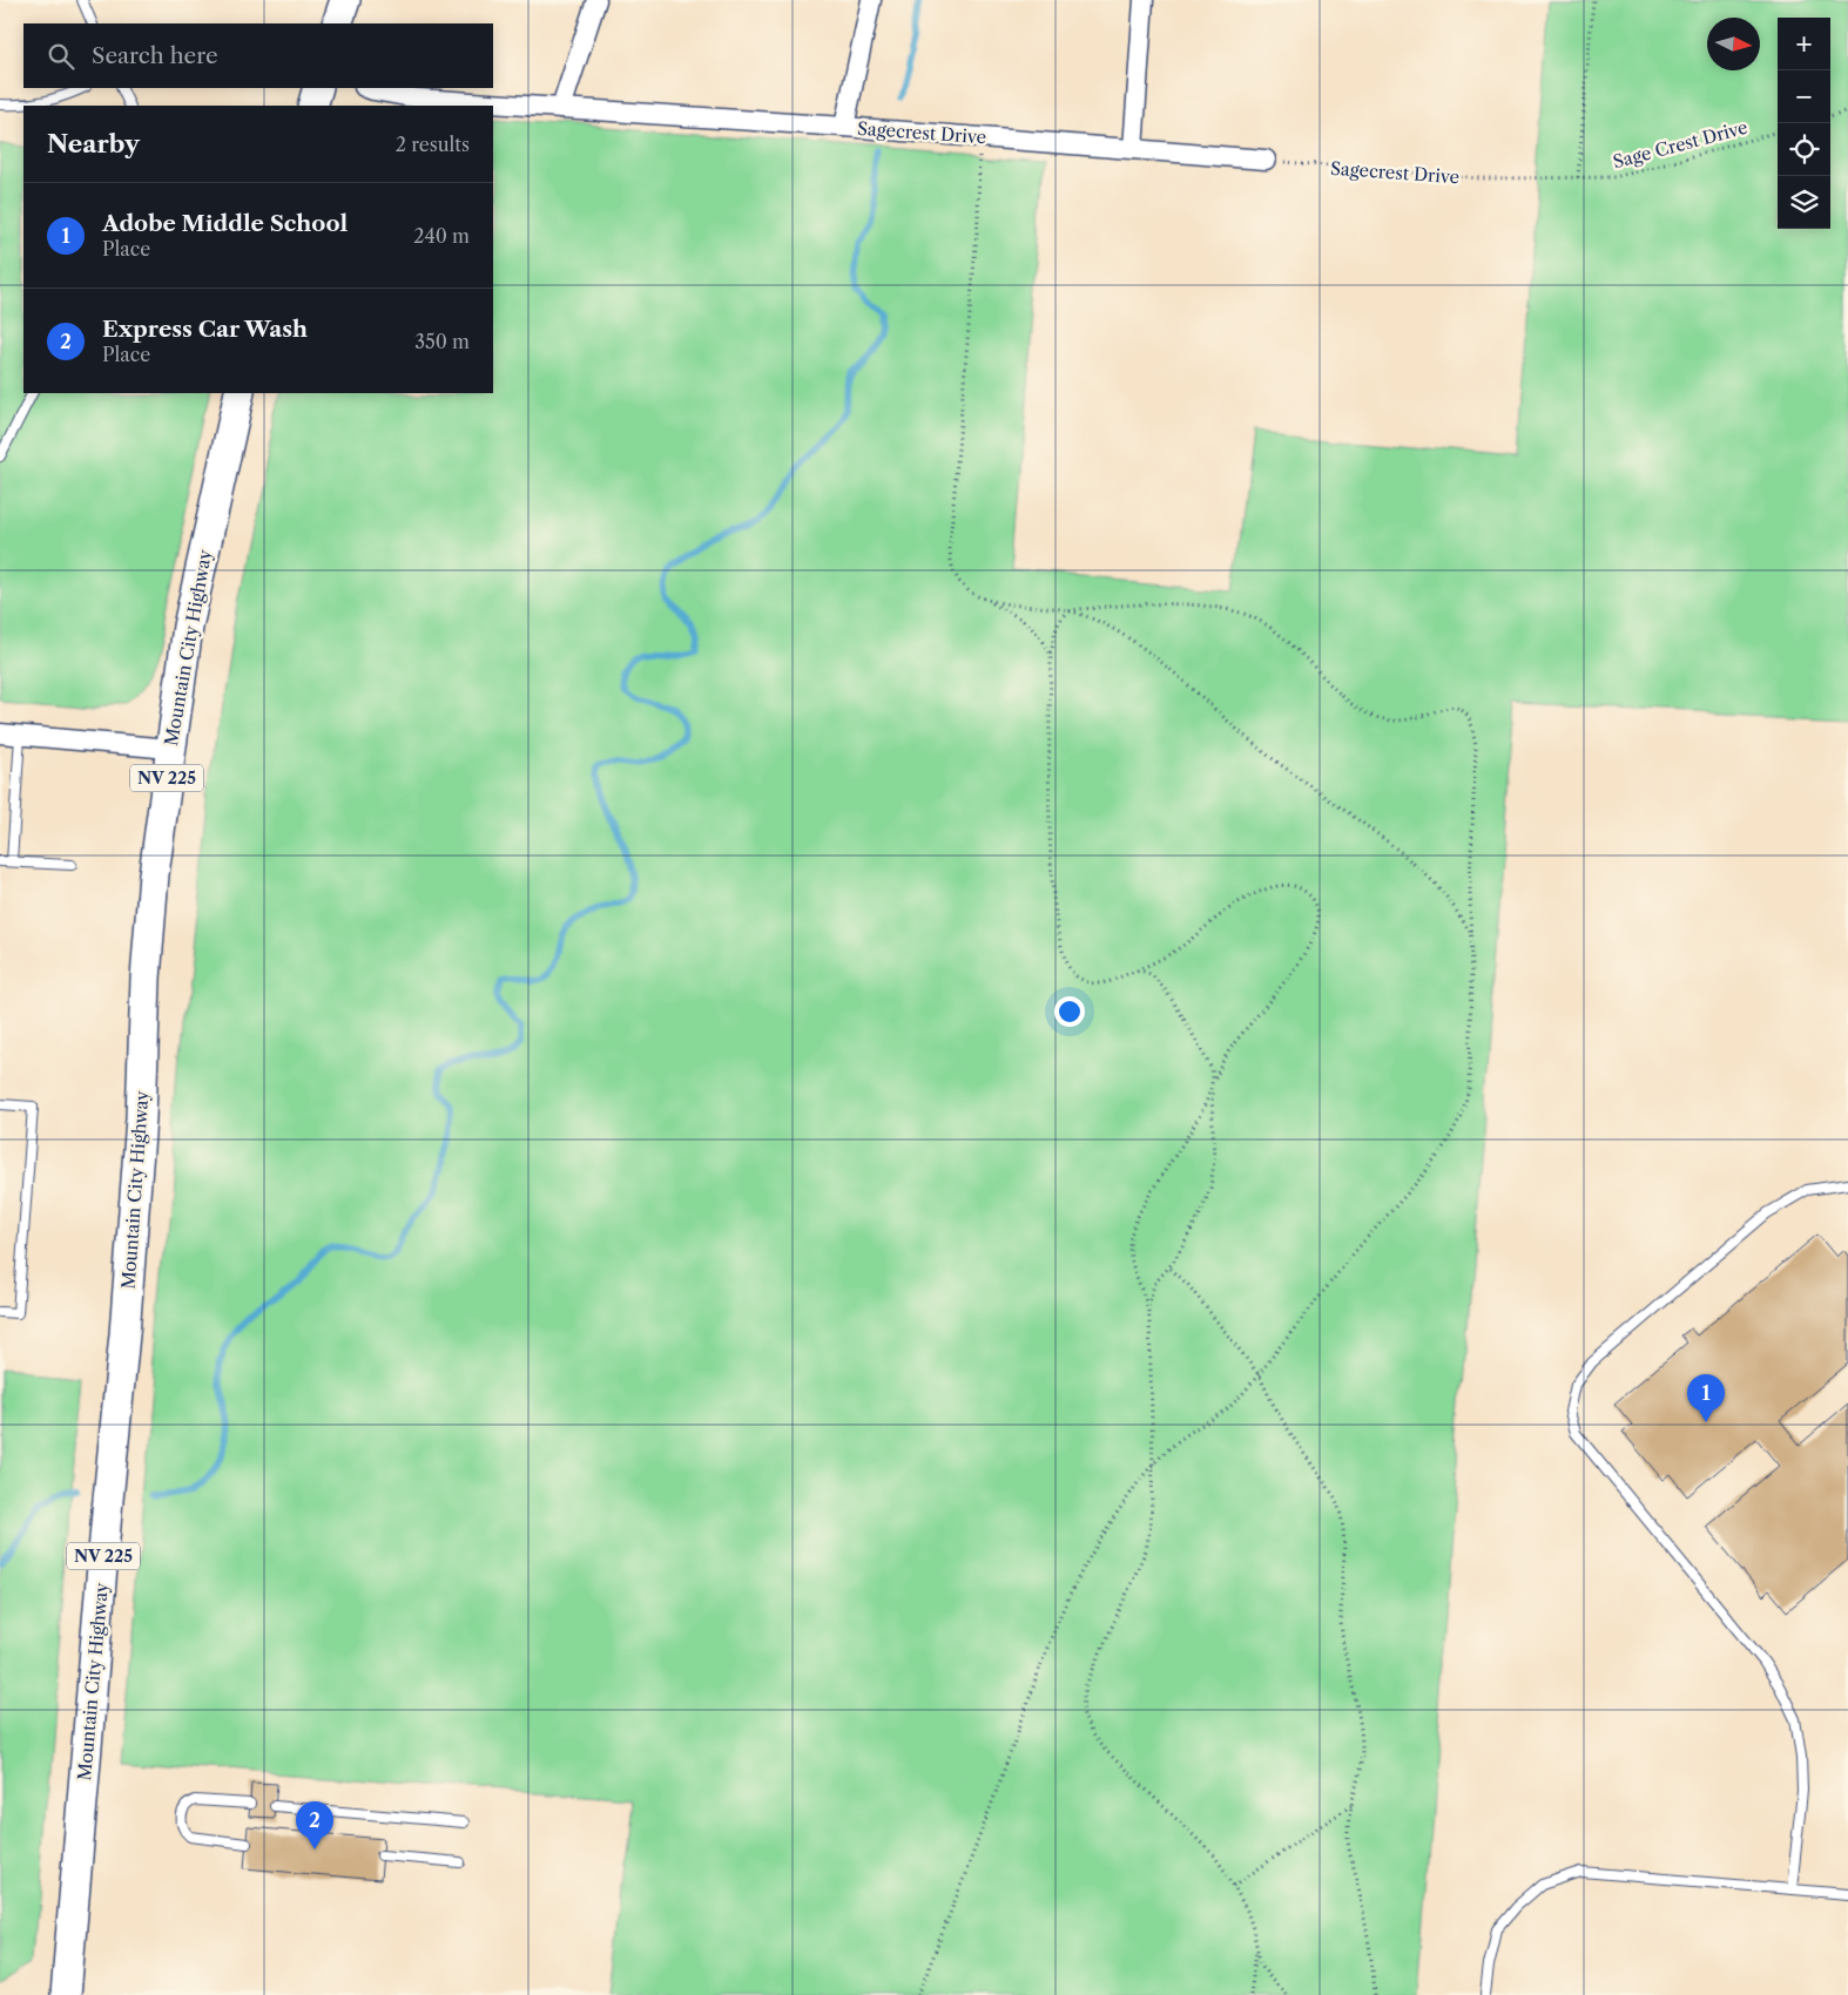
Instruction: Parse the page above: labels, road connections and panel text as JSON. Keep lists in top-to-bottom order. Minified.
{"streets":{"main road":["Mountain City Highway","NV 225"],"street":["Sagecrest Drive"],"path":["Sage Crest Drive"]},"crossings":[["Sagecrest Drive","Sage Crest Drive"]],"north":"right","page":{"map_buttons":["+","−"],"search":"Search here","heading":["Nearby","2 results"],"list":[{"mark":"1","name":"Adobe Middle School","note":"Place","value":"240 m"},{"mark":"2","name":"Express Car Wash","note":"Place","value":"350 m"}],"pins":["1","2"]}}
